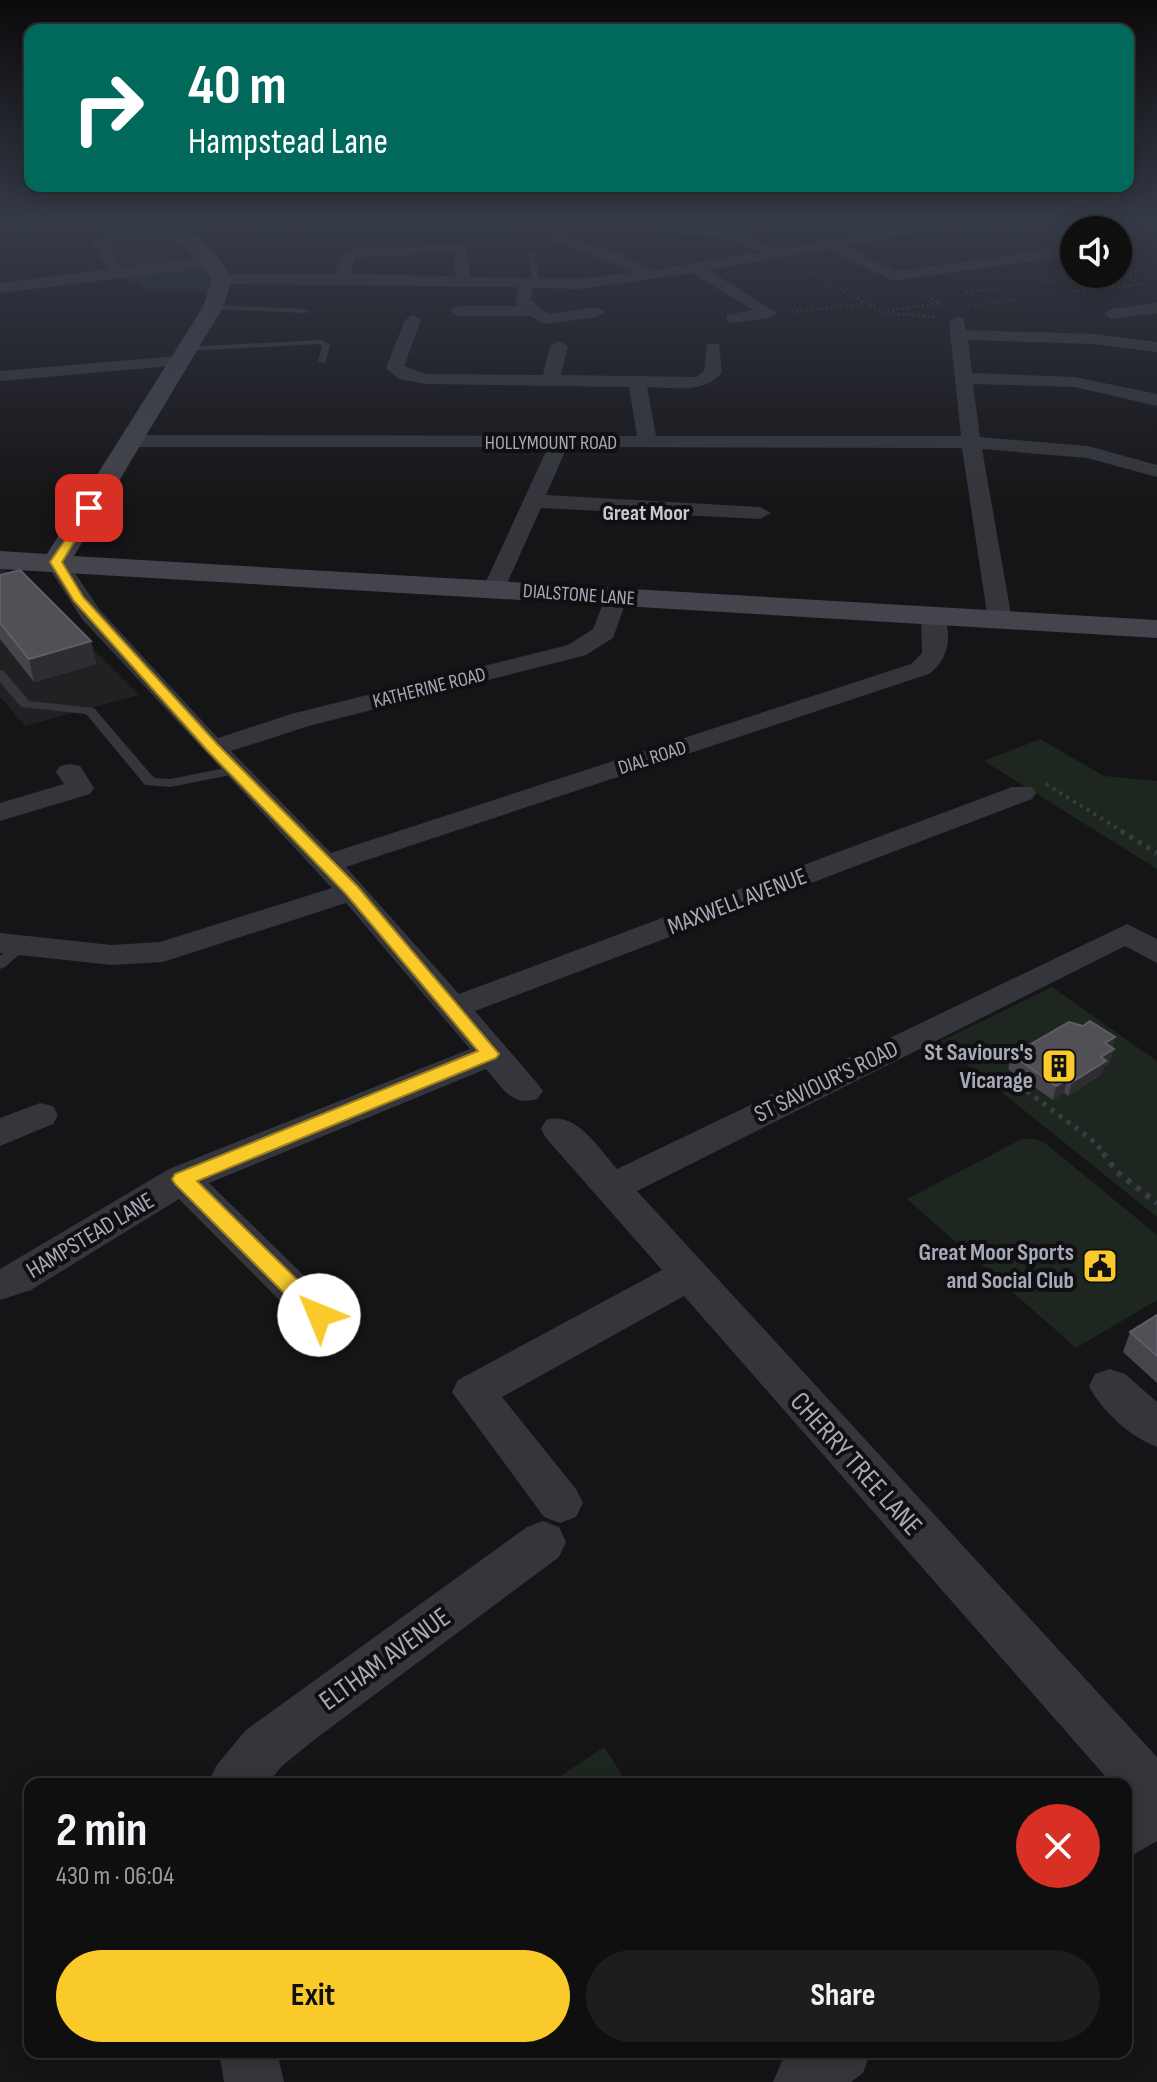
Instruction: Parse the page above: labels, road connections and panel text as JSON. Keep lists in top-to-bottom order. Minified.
{"streets":{"street":["HOLLYMOUNT ROAD","DIALSTONE LANE","KATHERINE ROAD","DIAL ROAD","MAXWELL AVENUE","ST SAVIOUR'S ROAD","HAMPSTEAD LANE","CHERRY TREE LANE","ELTHAM AVENUE"]},"crossings":[["DIALSTONE LANE","KATHERINE ROAD"],["DIALSTONE LANE","DIAL ROAD"],["ST SAVIOUR'S ROAD","CHERRY TREE LANE"],["CHERRY TREE LANE","ELTHAM AVENUE"]],"districts":["Great Moor"],"places":{"building":["St Saviours's Vicarage"],"public building":["Great Moor Sports and Social Club"]},"page":{"turn":["40 m","Hampstead Lane"],"heading":["2 min","430 m · 06:04"],"buttons":["Exit","Share"]}}
